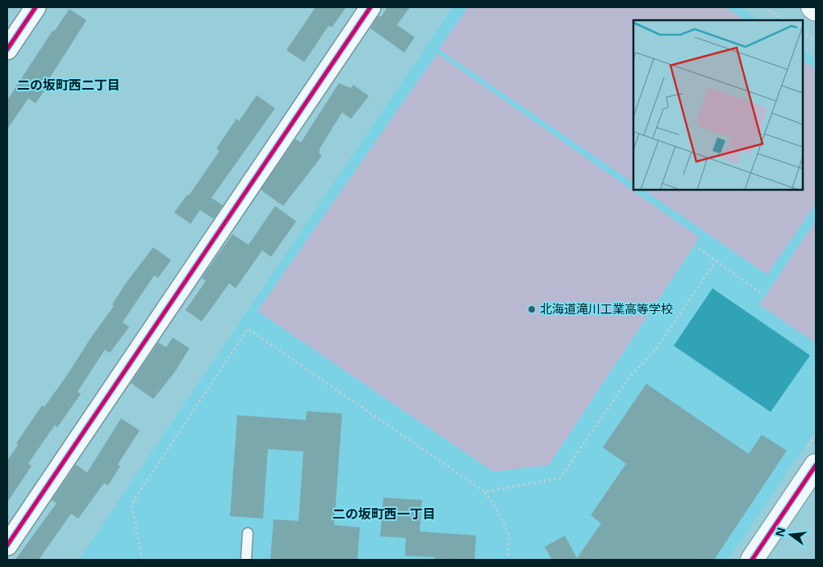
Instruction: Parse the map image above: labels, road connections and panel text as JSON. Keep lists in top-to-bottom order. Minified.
{"districts":["二の坂町西二丁目","二の坂町西一丁目"],"places":["北海道滝川工業高等学校"],"north":"left"}
